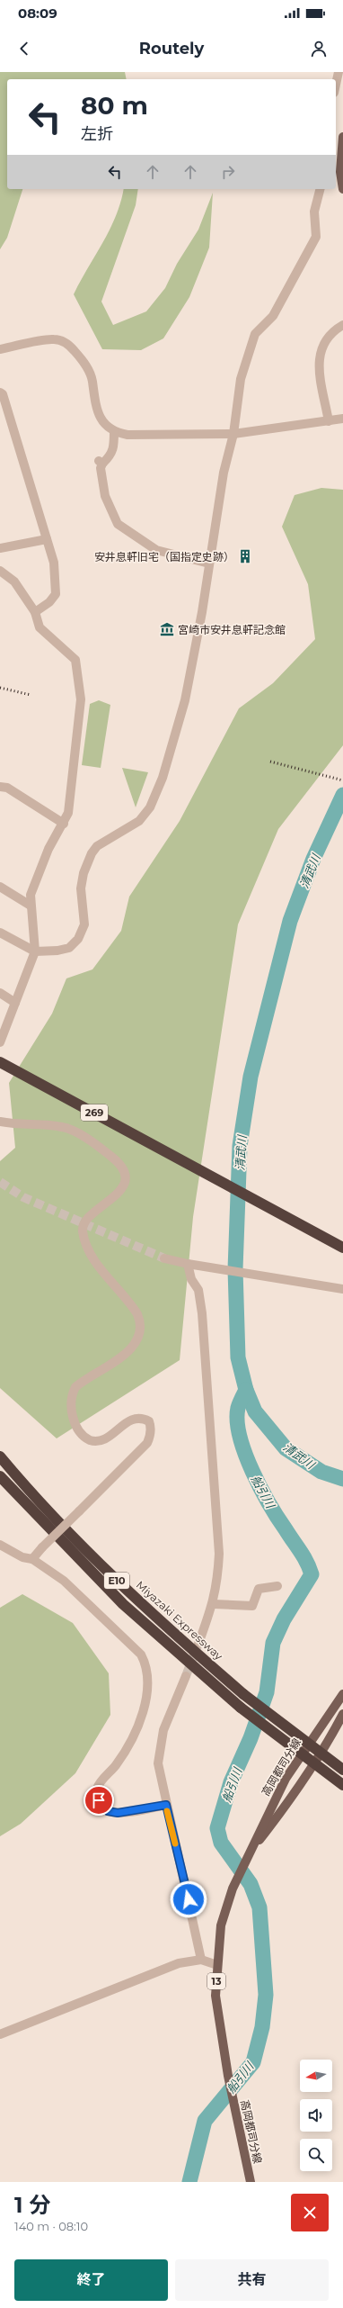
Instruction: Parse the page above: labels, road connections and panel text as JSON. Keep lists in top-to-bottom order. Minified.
{"streets":{"highway":["269","E10","Miyazaki Expressway"],"main road":["高岡都司分線","13"]},"water":["清武川","船引川"],"places":{"building":["安井息軒旧宅（国指定史跡）"],"museum":["宮崎市安井息軒記念館"]},"north":"left","page":{"status":"08:09","header":"Routely","turn":["80 m","左折"],"heading":["1 分","140 m · 08:10"],"buttons":["終了","共有"]}}
